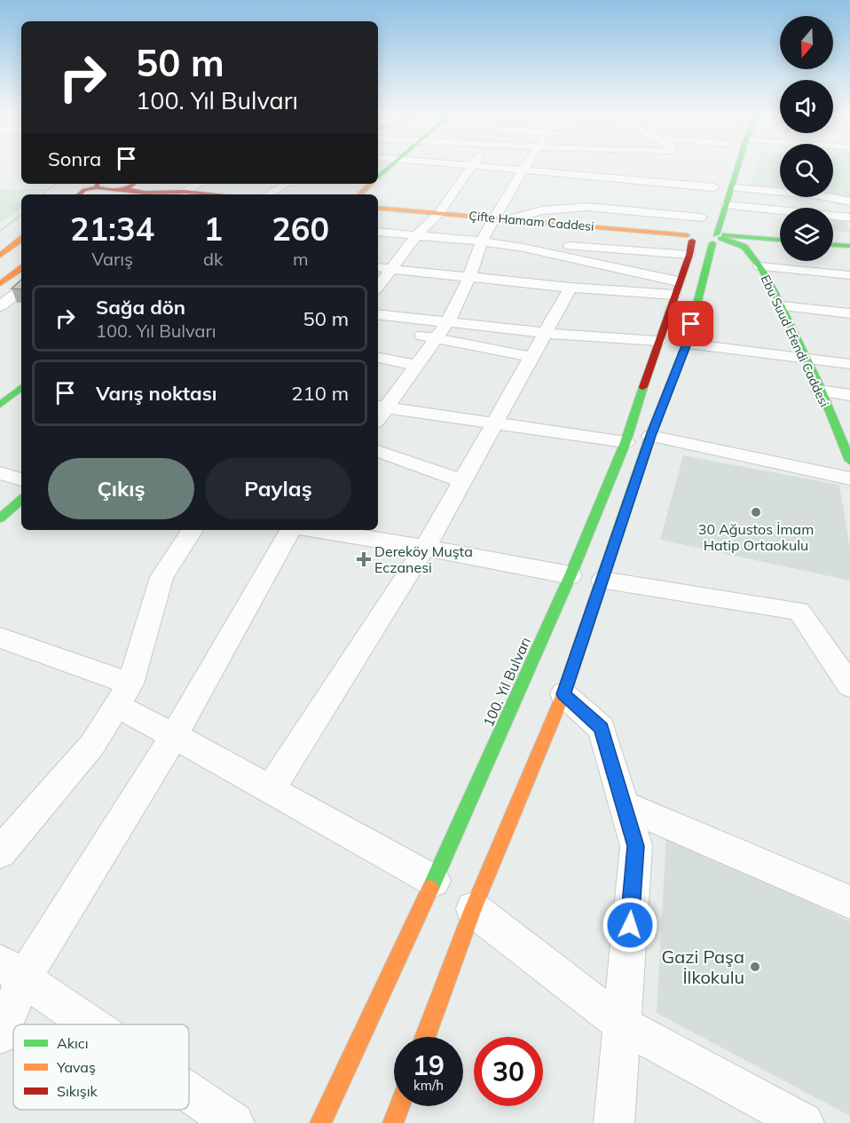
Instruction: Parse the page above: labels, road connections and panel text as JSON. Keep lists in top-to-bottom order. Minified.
{"streets":{"main road":["Çifte Hamam Caddesi","Ebu Suud Efendi Caddesi","100. Yıl Bulvarı"]},"crossings":[["Çifte Hamam Caddesi","Ebu Suud Efendi Caddesi"],["Çifte Hamam Caddesi","100. Yıl Bulvarı"],["Ebu Suud Efendi Caddesi","100. Yıl Bulvarı"]],"places":{"other":["30 Ağustos İmam Hatip Ortaokulu","Gazi Paşa İlkokulu"],"health":["Dereköy Muşta Eczanesi"]},"legend":["Akıcı","Yavaş","Sıkışık"],"north":"bottom","page":{"turn":["50 m","100. Yıl Bulvarı"],"then":"Sonra","eta":["21:34","Varış","1","dk","260","m"],"list":[{"name":"Sağa dön","note":"100. Yıl Bulvarı","value":"50 m"},{"name":"Varış noktası","value":"210 m"}],"buttons":["Çıkış","Paylaş"],"speed":"19 km/h","limit":"30"}}
